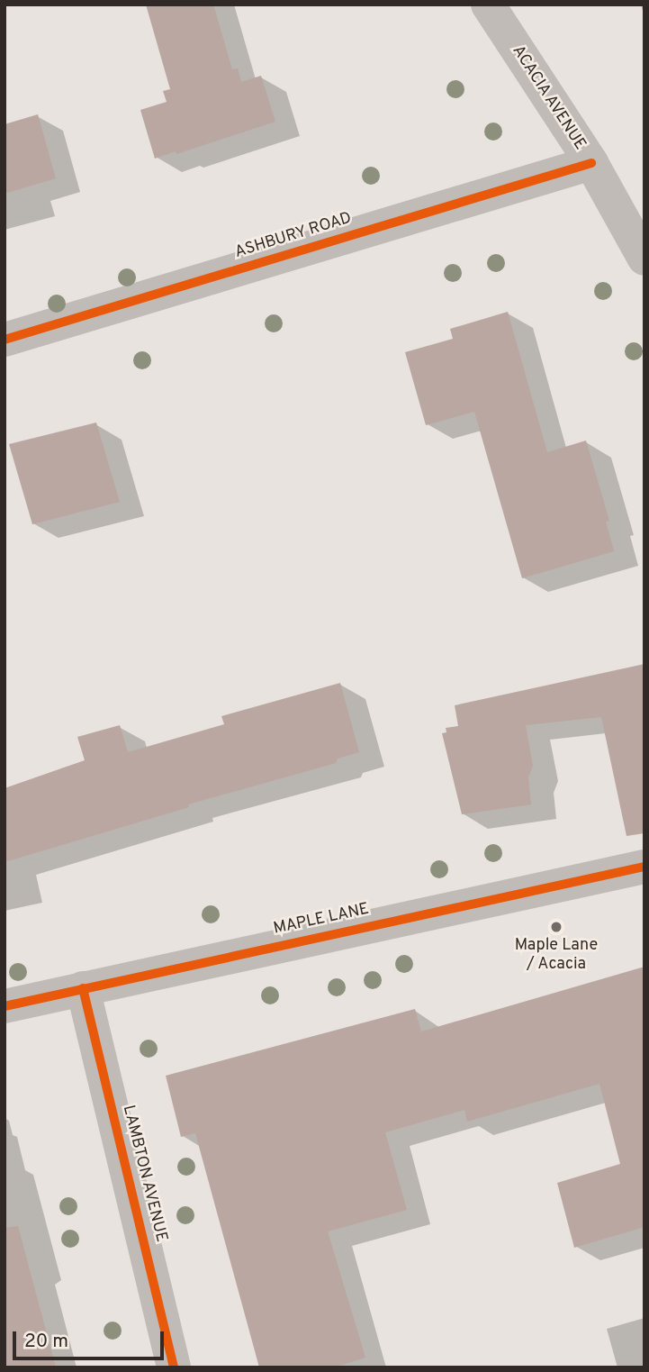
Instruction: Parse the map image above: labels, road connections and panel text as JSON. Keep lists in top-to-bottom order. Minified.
{"streets":{"street":["ACACIA AVENUE","ASHBURY ROAD","MAPLE LANE","LAMBTON AVENUE"]},"crossings":[["ACACIA AVENUE","ASHBURY ROAD"],["MAPLE LANE","LAMBTON AVENUE"]],"places":["Maple Lane / Acacia"],"scale_bar":"20 m"}
